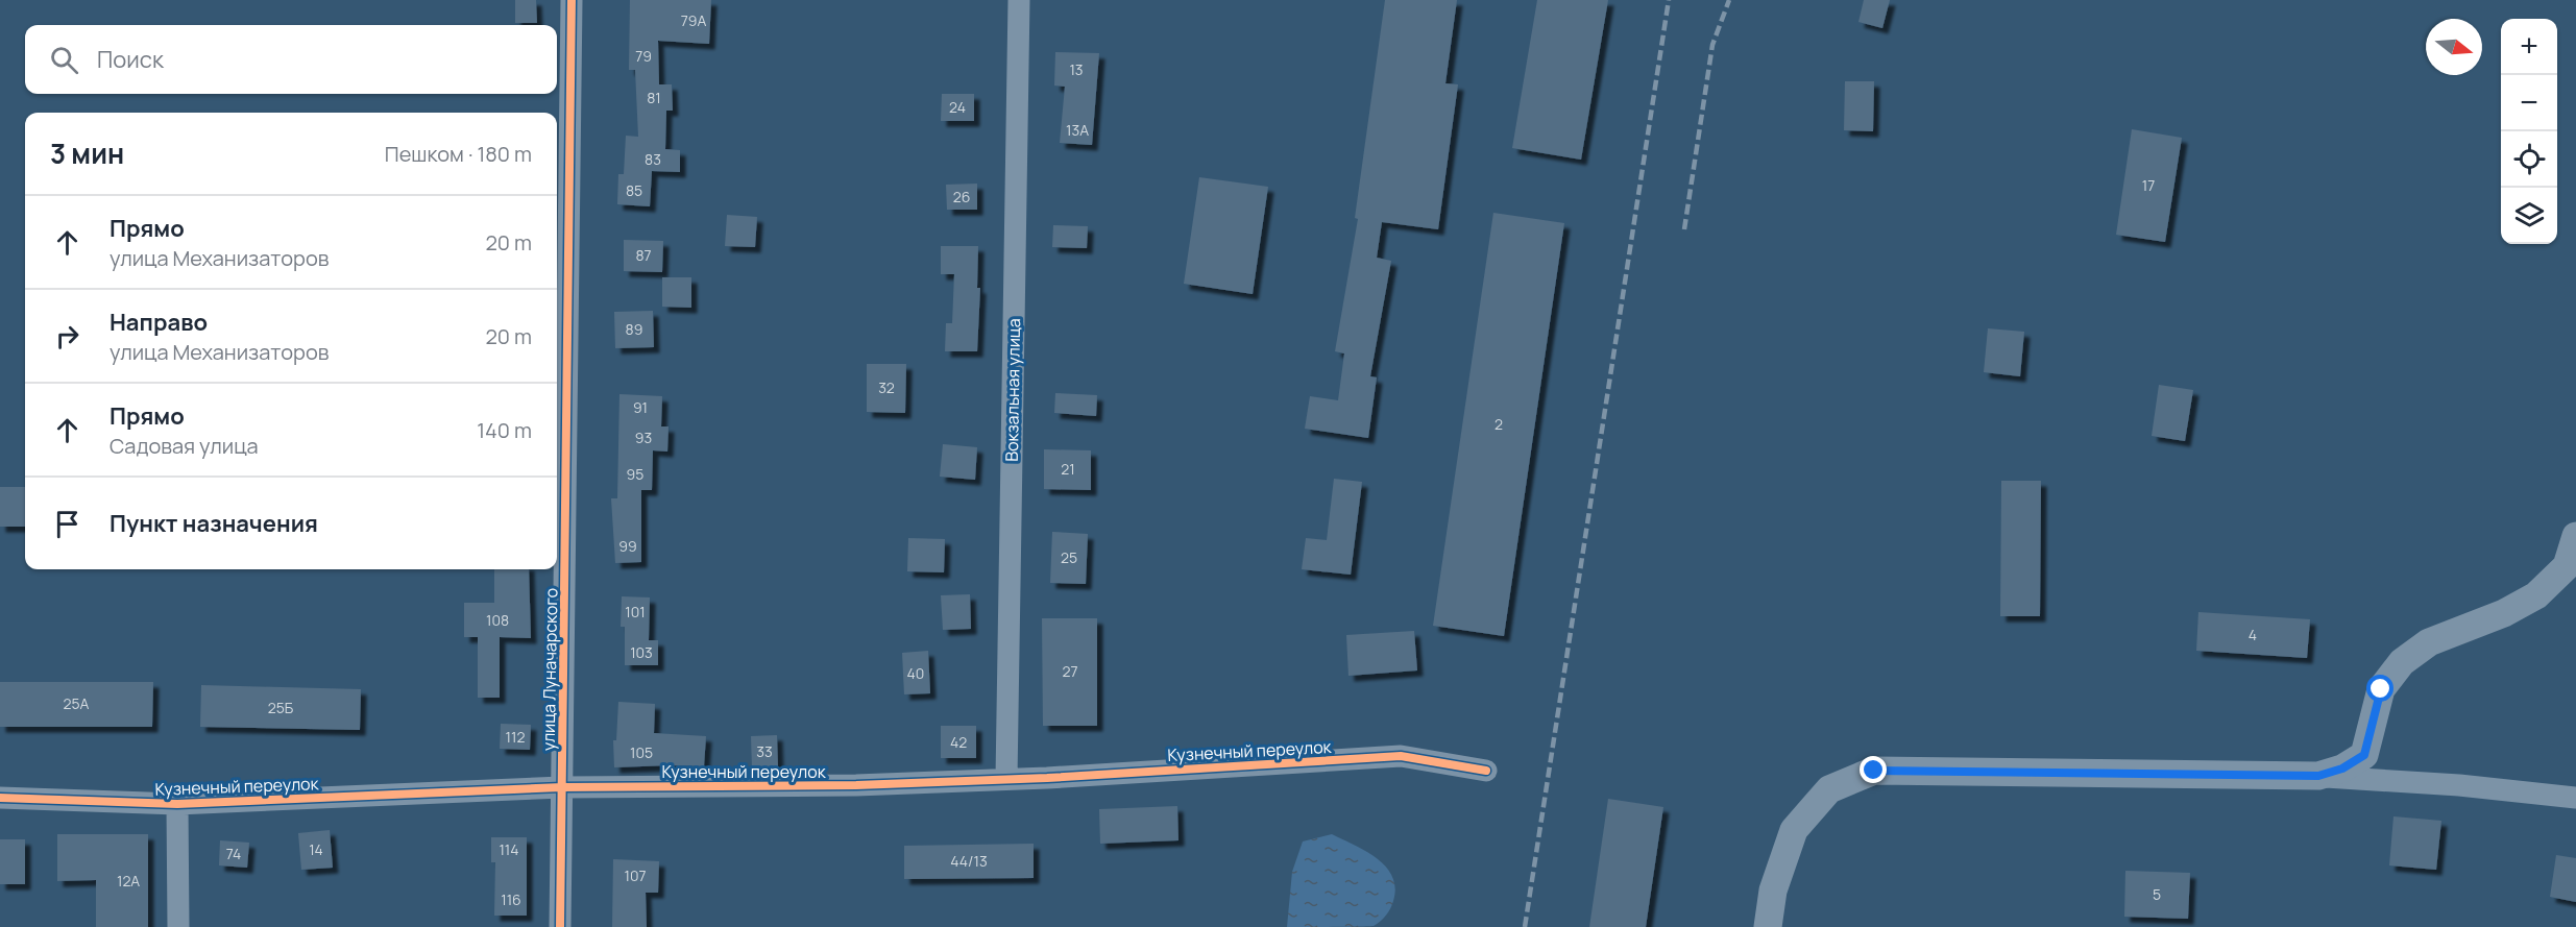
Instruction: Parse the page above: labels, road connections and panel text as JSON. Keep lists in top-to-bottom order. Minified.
{"streets":{"street":["Вокзальная улица","улица Луначарского","Кузнечный переулок"]},"crossings":[["Вокзальная улица","Кузнечный переулок"],["улица Луначарского","Кузнечный переулок"]],"house_numbers":["79А","79","13","81","24","13А","83","17","85","26","87","89","32","91","2","93","21","95","99","25","101","108","4","103","27","40","25А","25Б","112","42","33","105","14","114","74","44/13","107","12А","5","116"],"north":"right","page":{"map_buttons":["+","−"],"search":"Поиск","heading":["3 мин","Пешком · 180 m"],"list":[["Прямо","улица Механизаторов","20 m"],["Направо","улица Механизаторов","20 m"],["Прямо","Садовая улица","140 m"],"Пункт назначения"]}}
